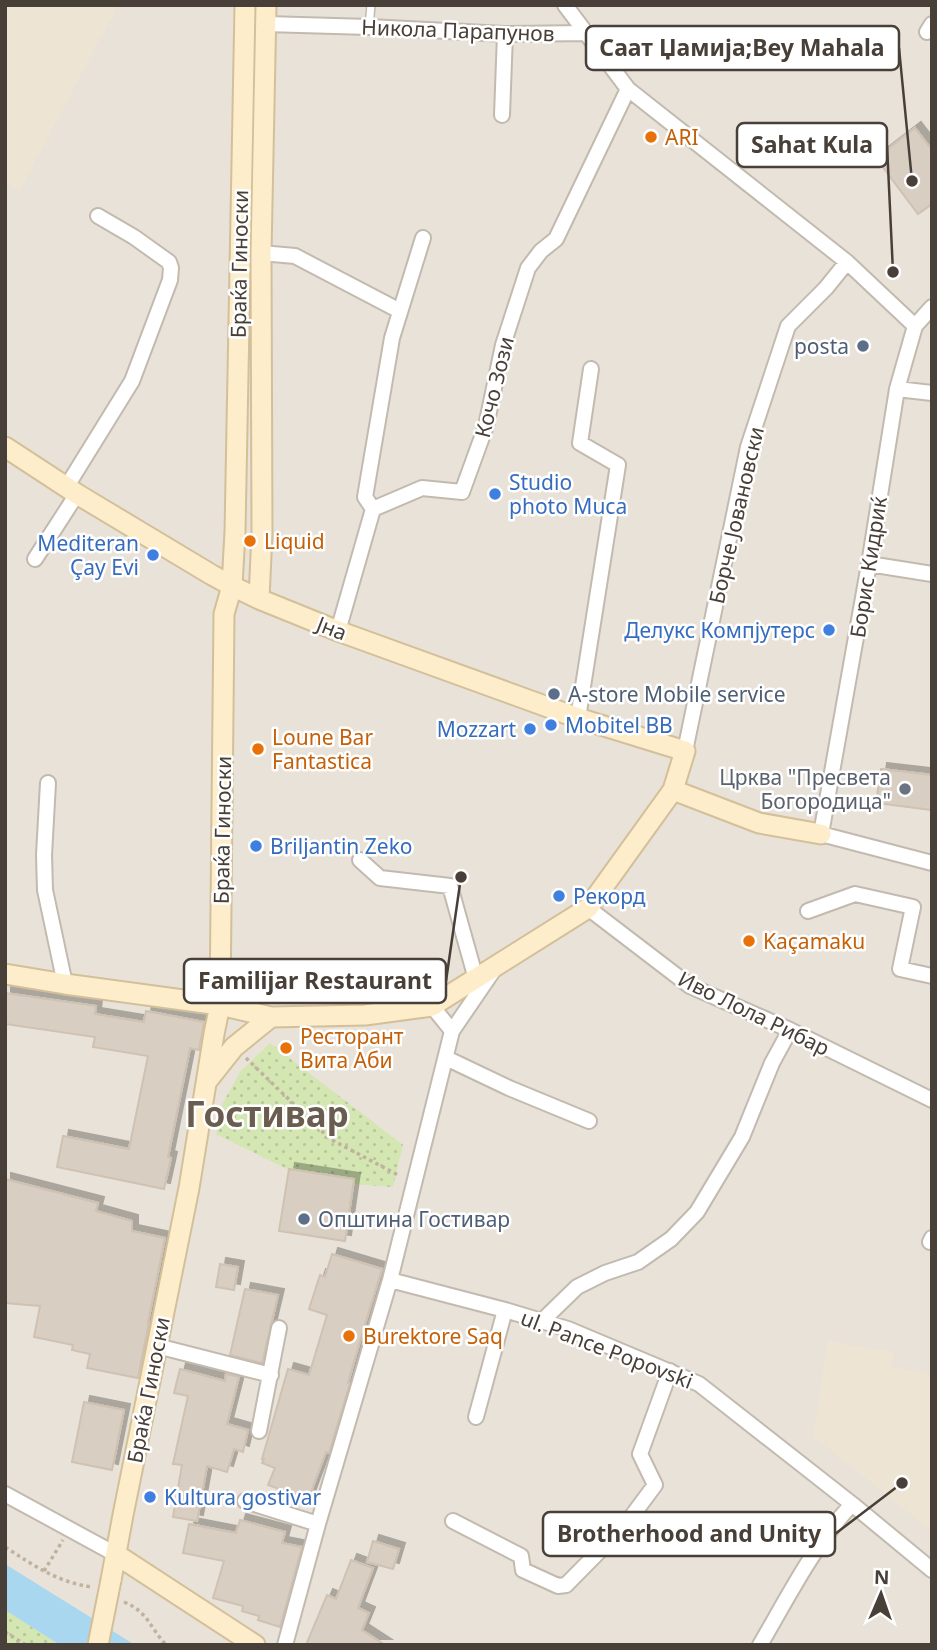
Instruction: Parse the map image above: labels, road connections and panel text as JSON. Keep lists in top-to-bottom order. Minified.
{"streets":{"street":["Никола Парапунов","Браќа Гиноски","Кочо Зози","Борче Јовановски","Борис Кидриќ","Јна","Иво Лола Рибар","ul. Pance Popovski"]},"crossings":[["Никола Парапунов","Браќа Гиноски"],["Браќа Гиноски","Јна"],["Борче Јовановски","Јна"]],"districts":["Гостивар"],"places":["ARI","Саат Џамија;Bey Mahala","Sahat Kula","posta","Studio photo Muca","Liquid","Mediteran Çay Evi","Делукс Компјутерс","A-store Mobile service","Mobitel BB","Mozzart","Loune Bar Fantastica","Црква \"Пресвета Богородица\"","Briljantin Zeko","Familijar Restaurant","Рекорд","Kaçamaku","Ресторант Вита Аби","Општина Гостивар","Burektore Saq","Brotherhood and Unity","Kultura gostivar"],"north":"top"}
